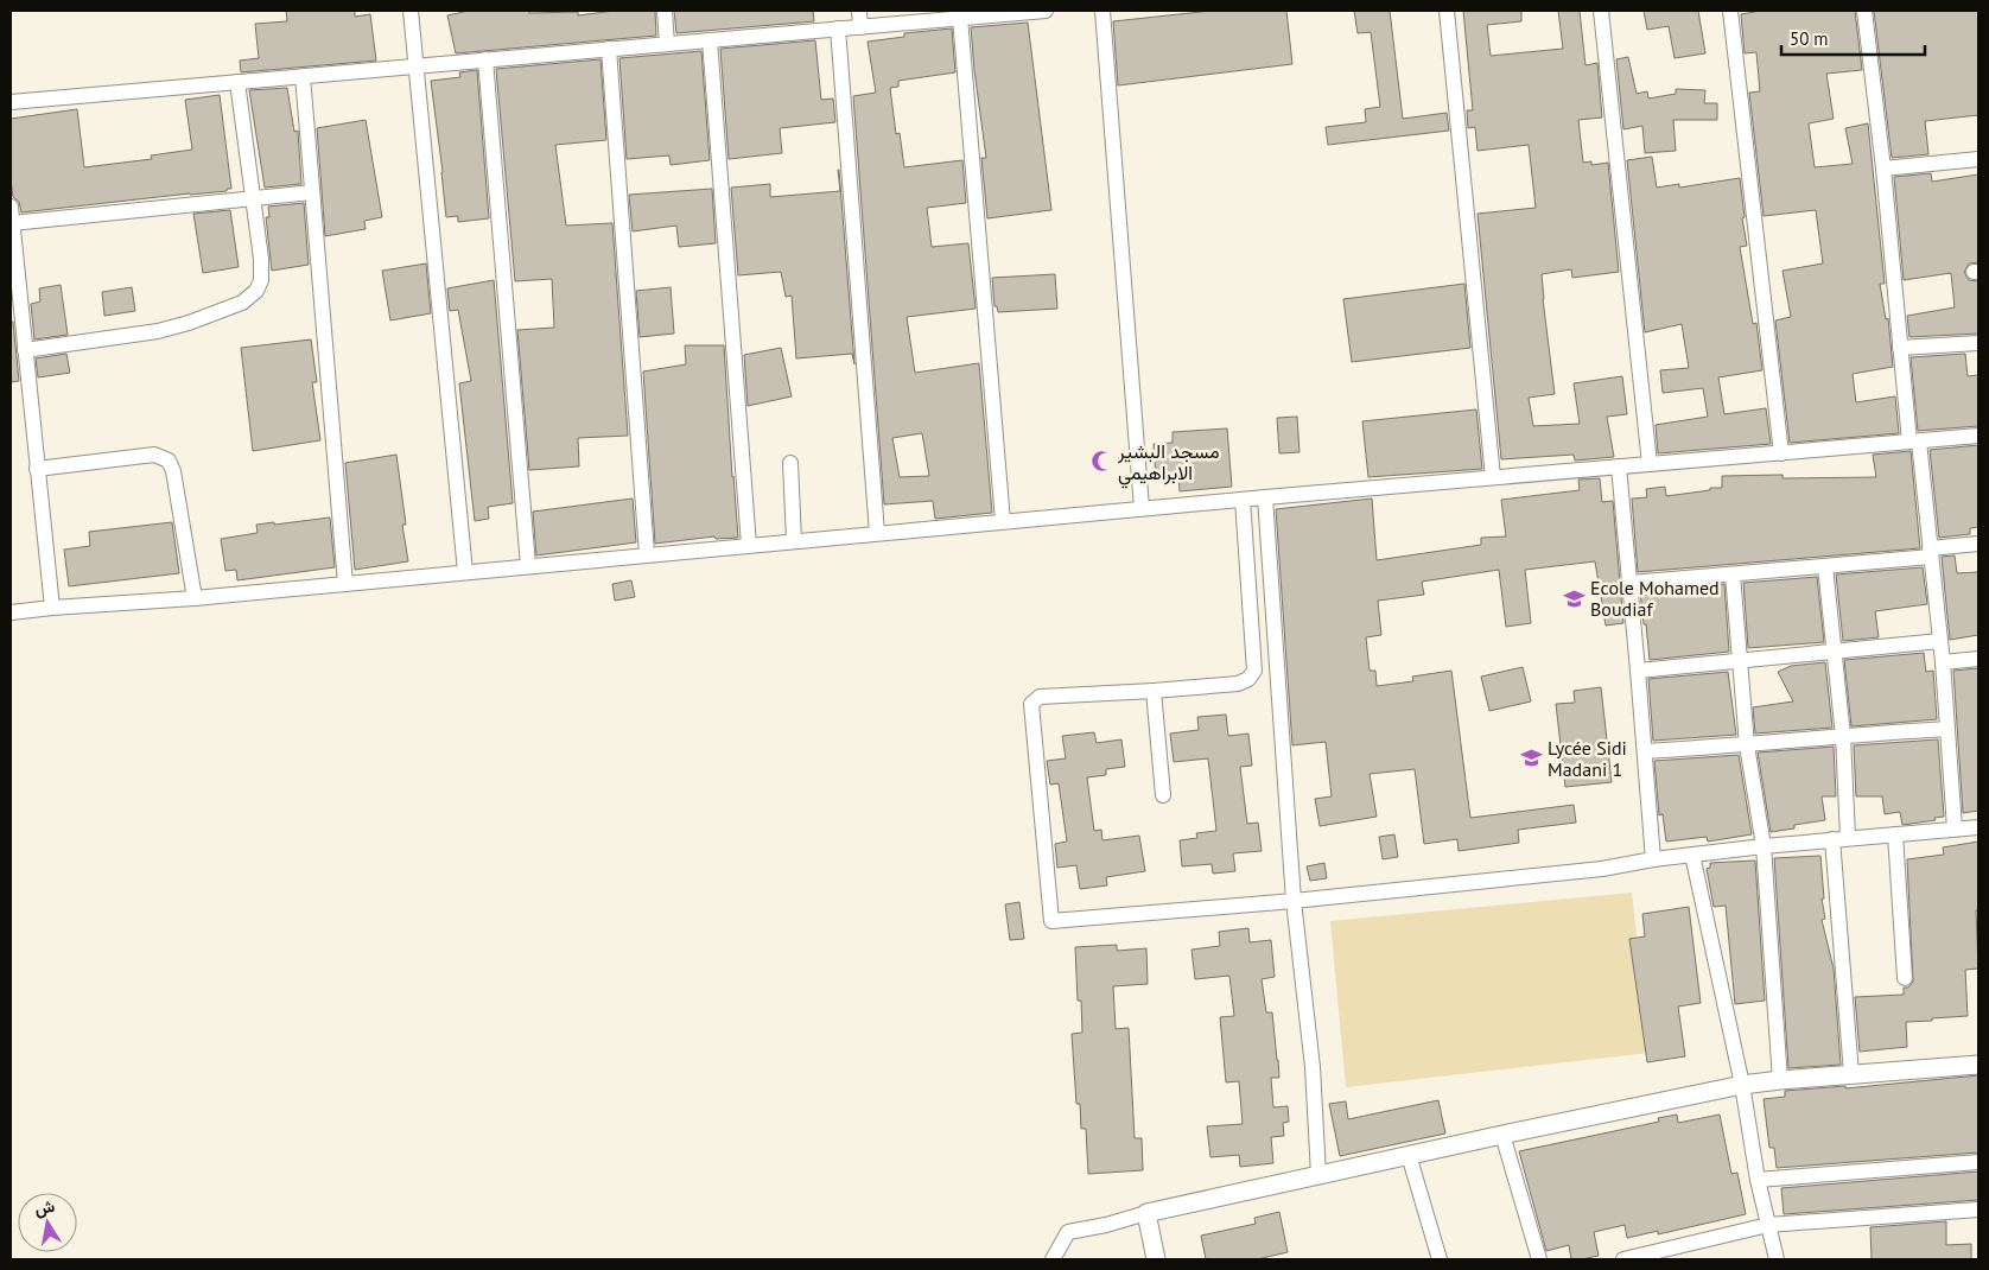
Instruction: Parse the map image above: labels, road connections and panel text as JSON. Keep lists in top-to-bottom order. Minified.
{"places":{"mosque":["مسجد البشير الابراهيمي"],"school or university":["Ecole Mohamed Boudiaf","Lycée Sidi Madani 1"]},"scale_bar":"50 m","north":"top"}
